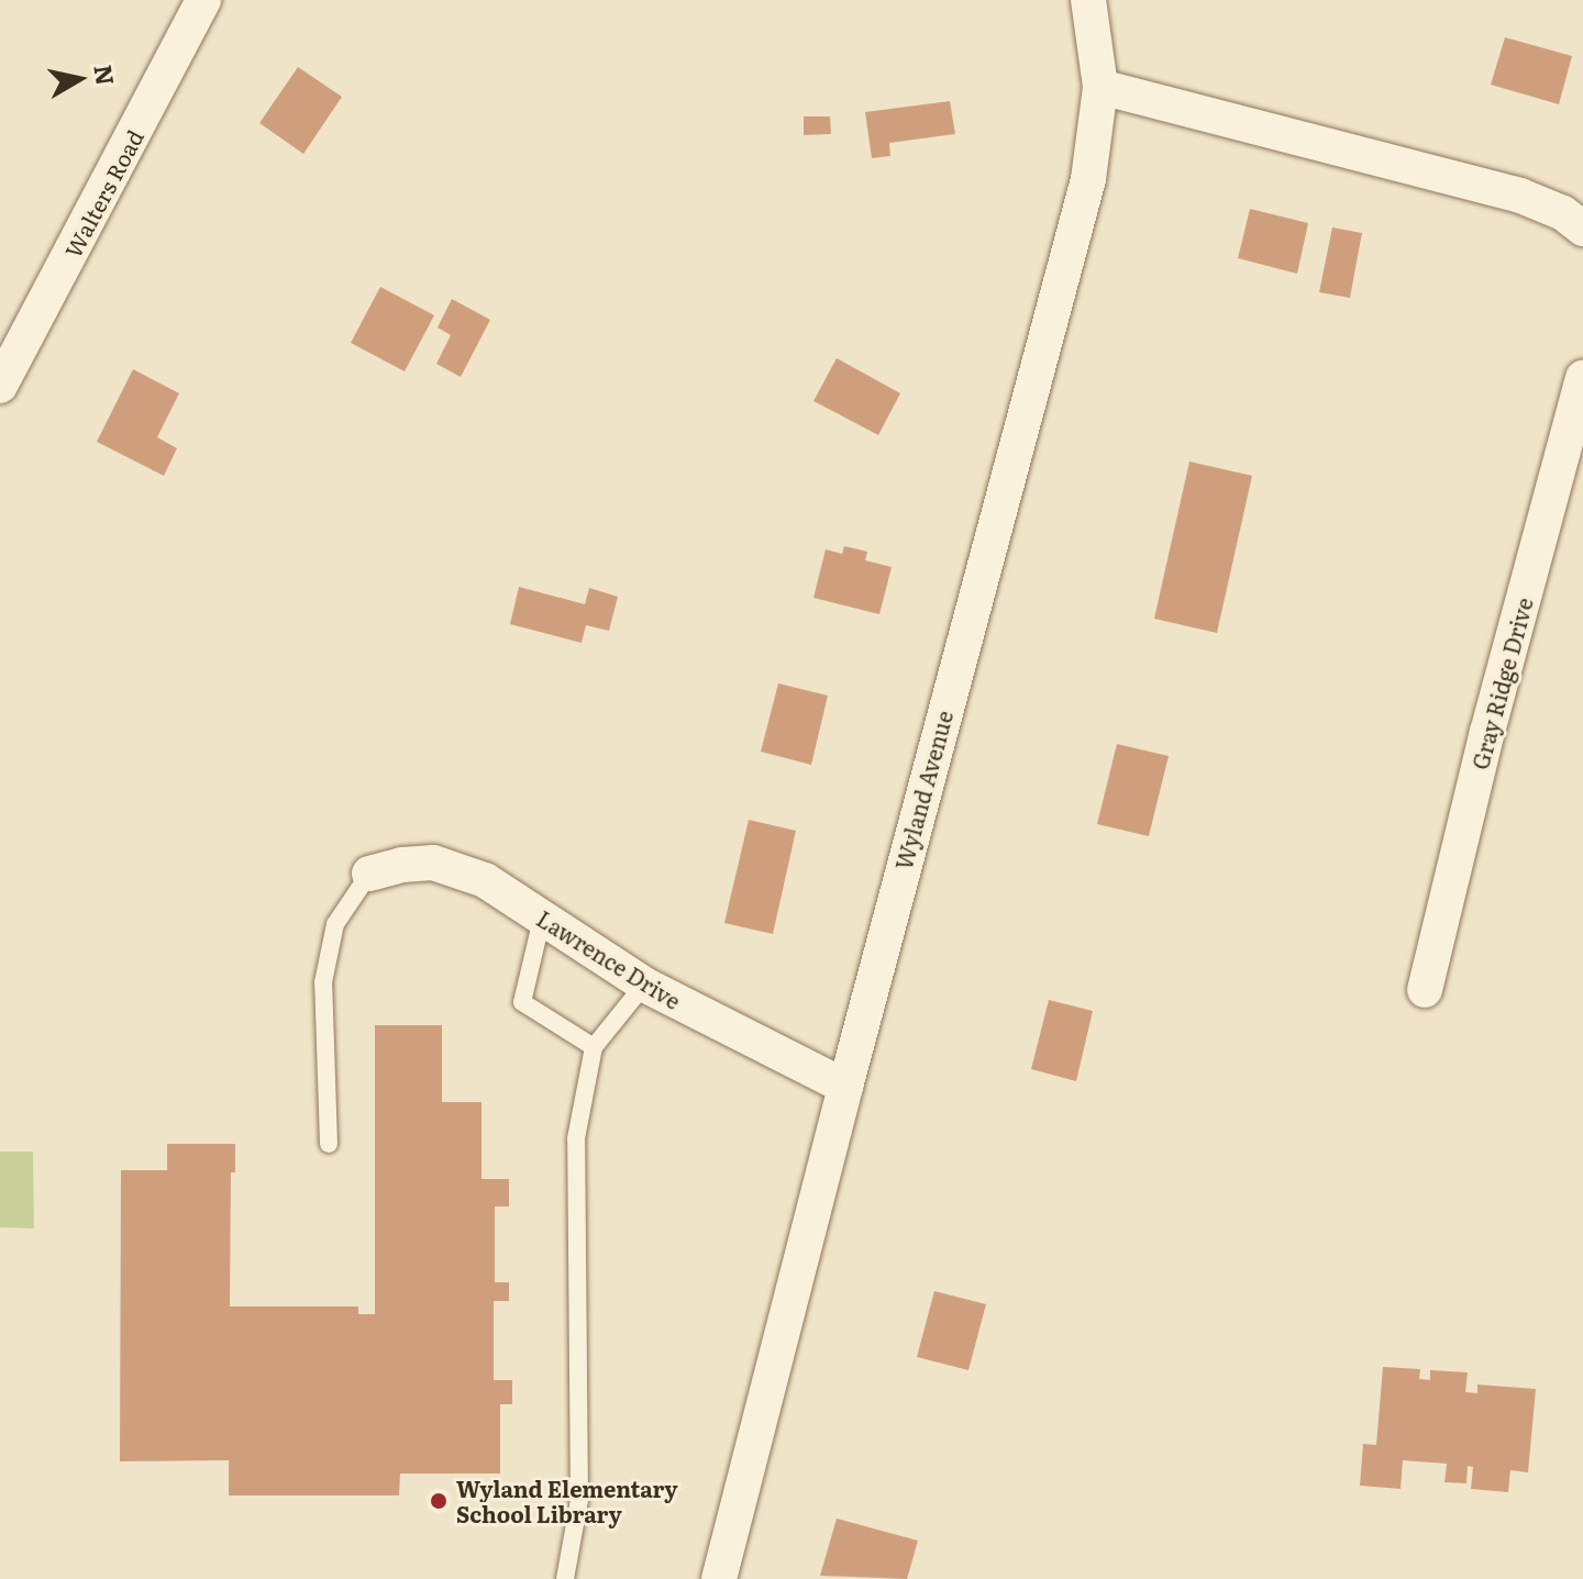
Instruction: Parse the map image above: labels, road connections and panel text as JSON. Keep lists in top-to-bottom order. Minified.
{"streets":{"street":["Walters Road","Gray Ridge Drive","Wyland Avenue","Lawrence Drive"]},"crossings":[["Wyland Avenue","Lawrence Drive"]],"places":["Wyland Elementary School Library"],"north":"right"}
